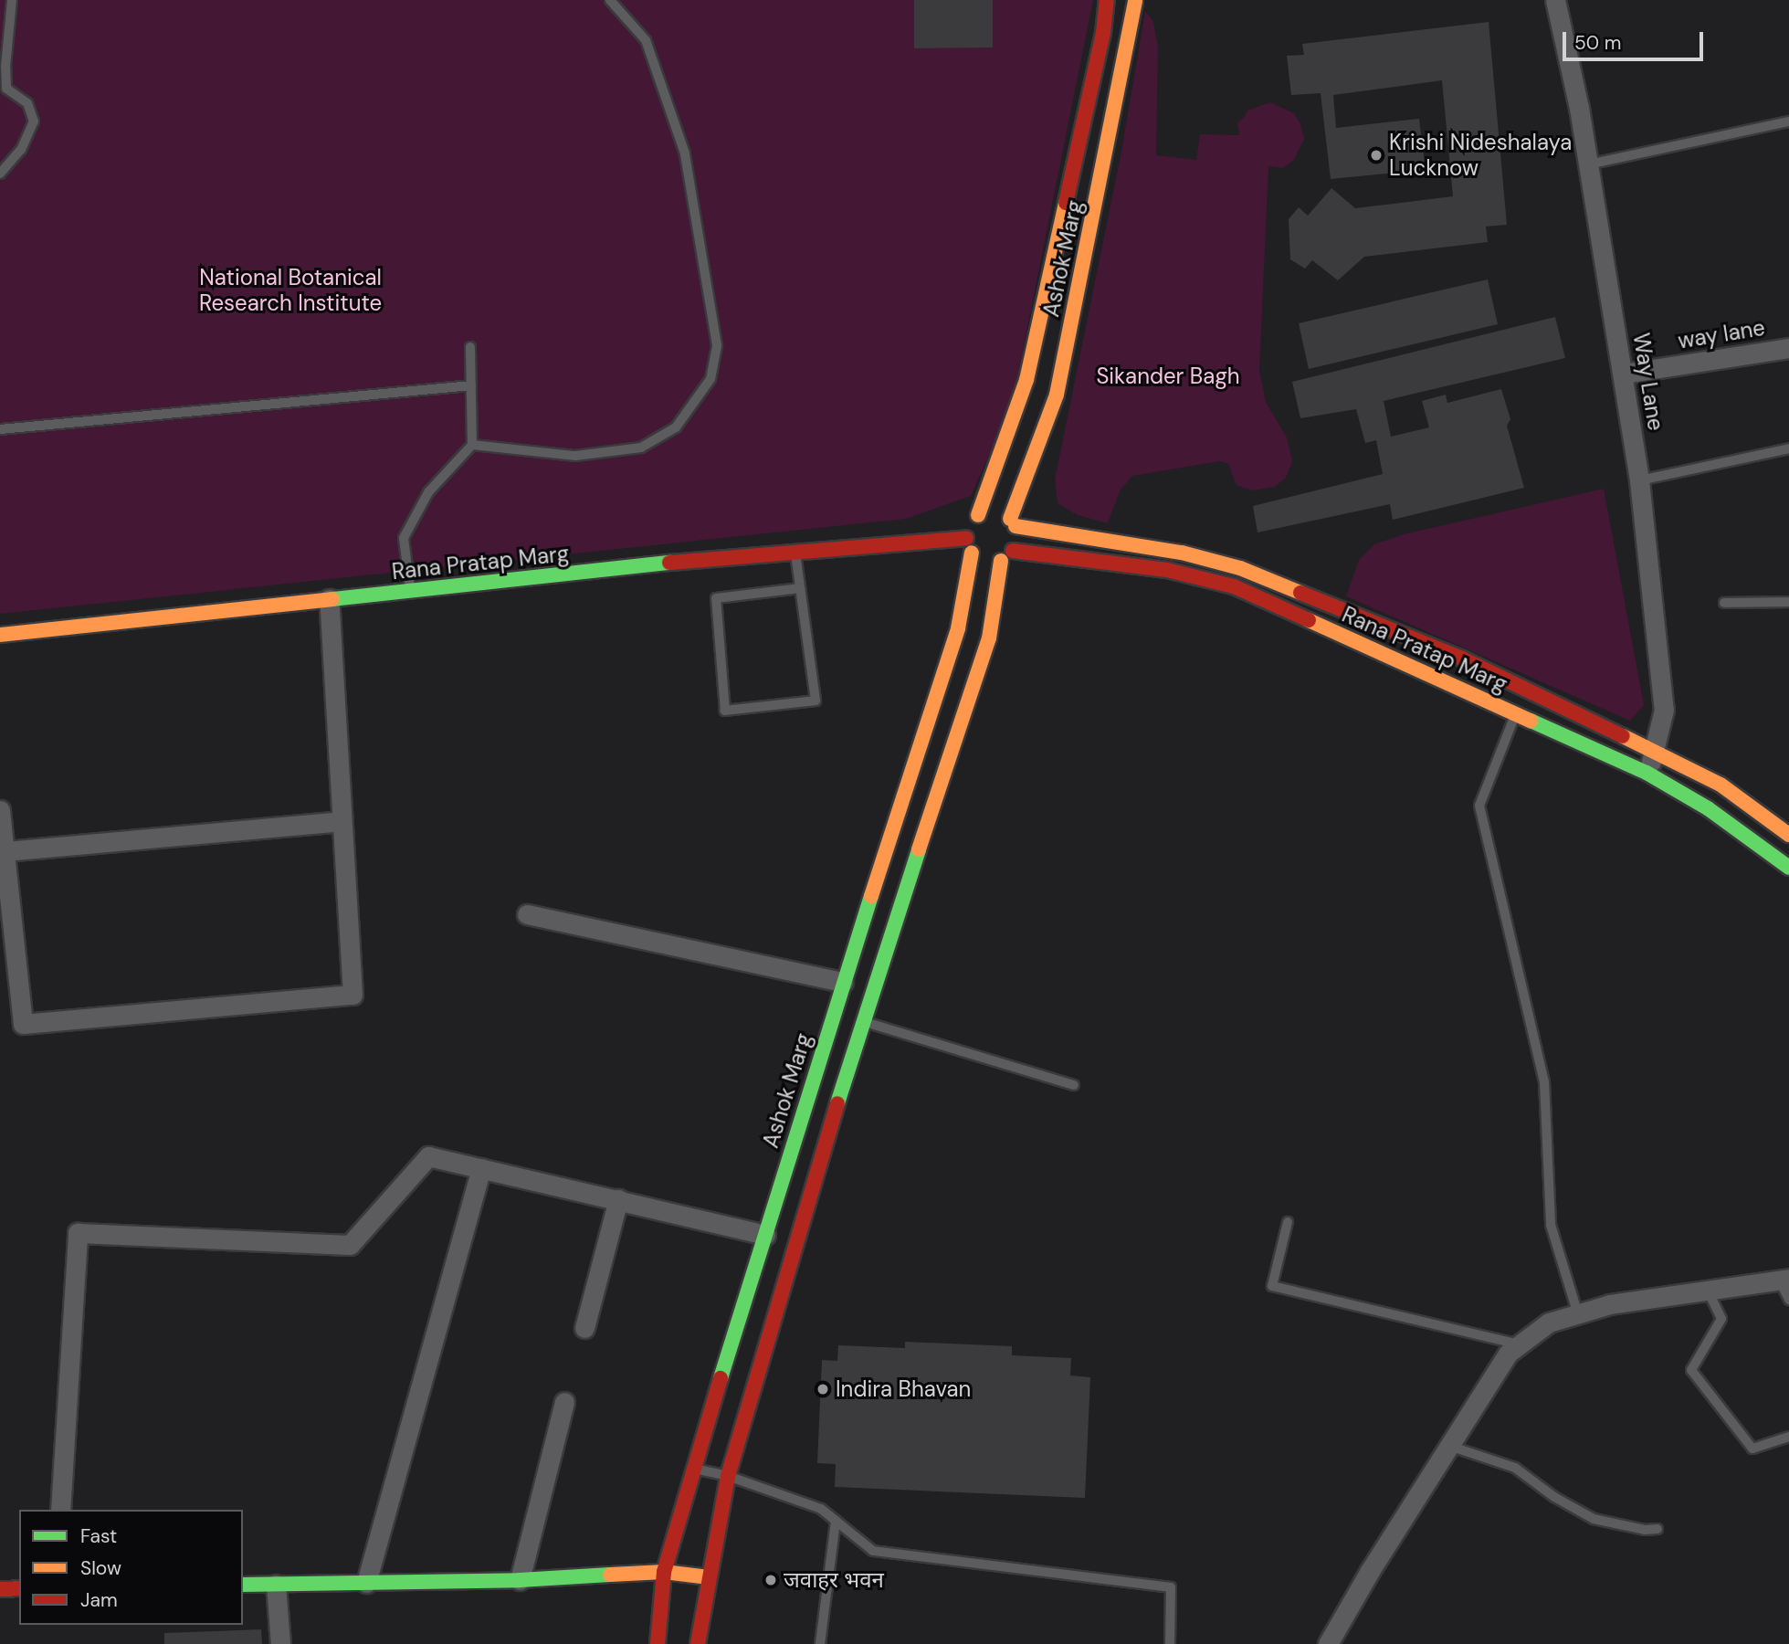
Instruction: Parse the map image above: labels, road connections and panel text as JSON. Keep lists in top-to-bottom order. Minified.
{"streets":{"main road":["Ashok Marg","Rana Pratap Marg"],"street":["way lane","Way Lane"]},"crossings":[["Ashok Marg","Rana Pratap Marg"],["way lane","Way Lane"],["Way Lane","Rana Pratap Marg"]],"parks":["National Botanical Research Institute","Sikander Bagh"],"places":["Krishi Nideshalaya Lucknow","Indira Bhavan","जवाहर भवन"],"legend":["Fast","Slow","Jam"],"scale_bar":"50 m"}
